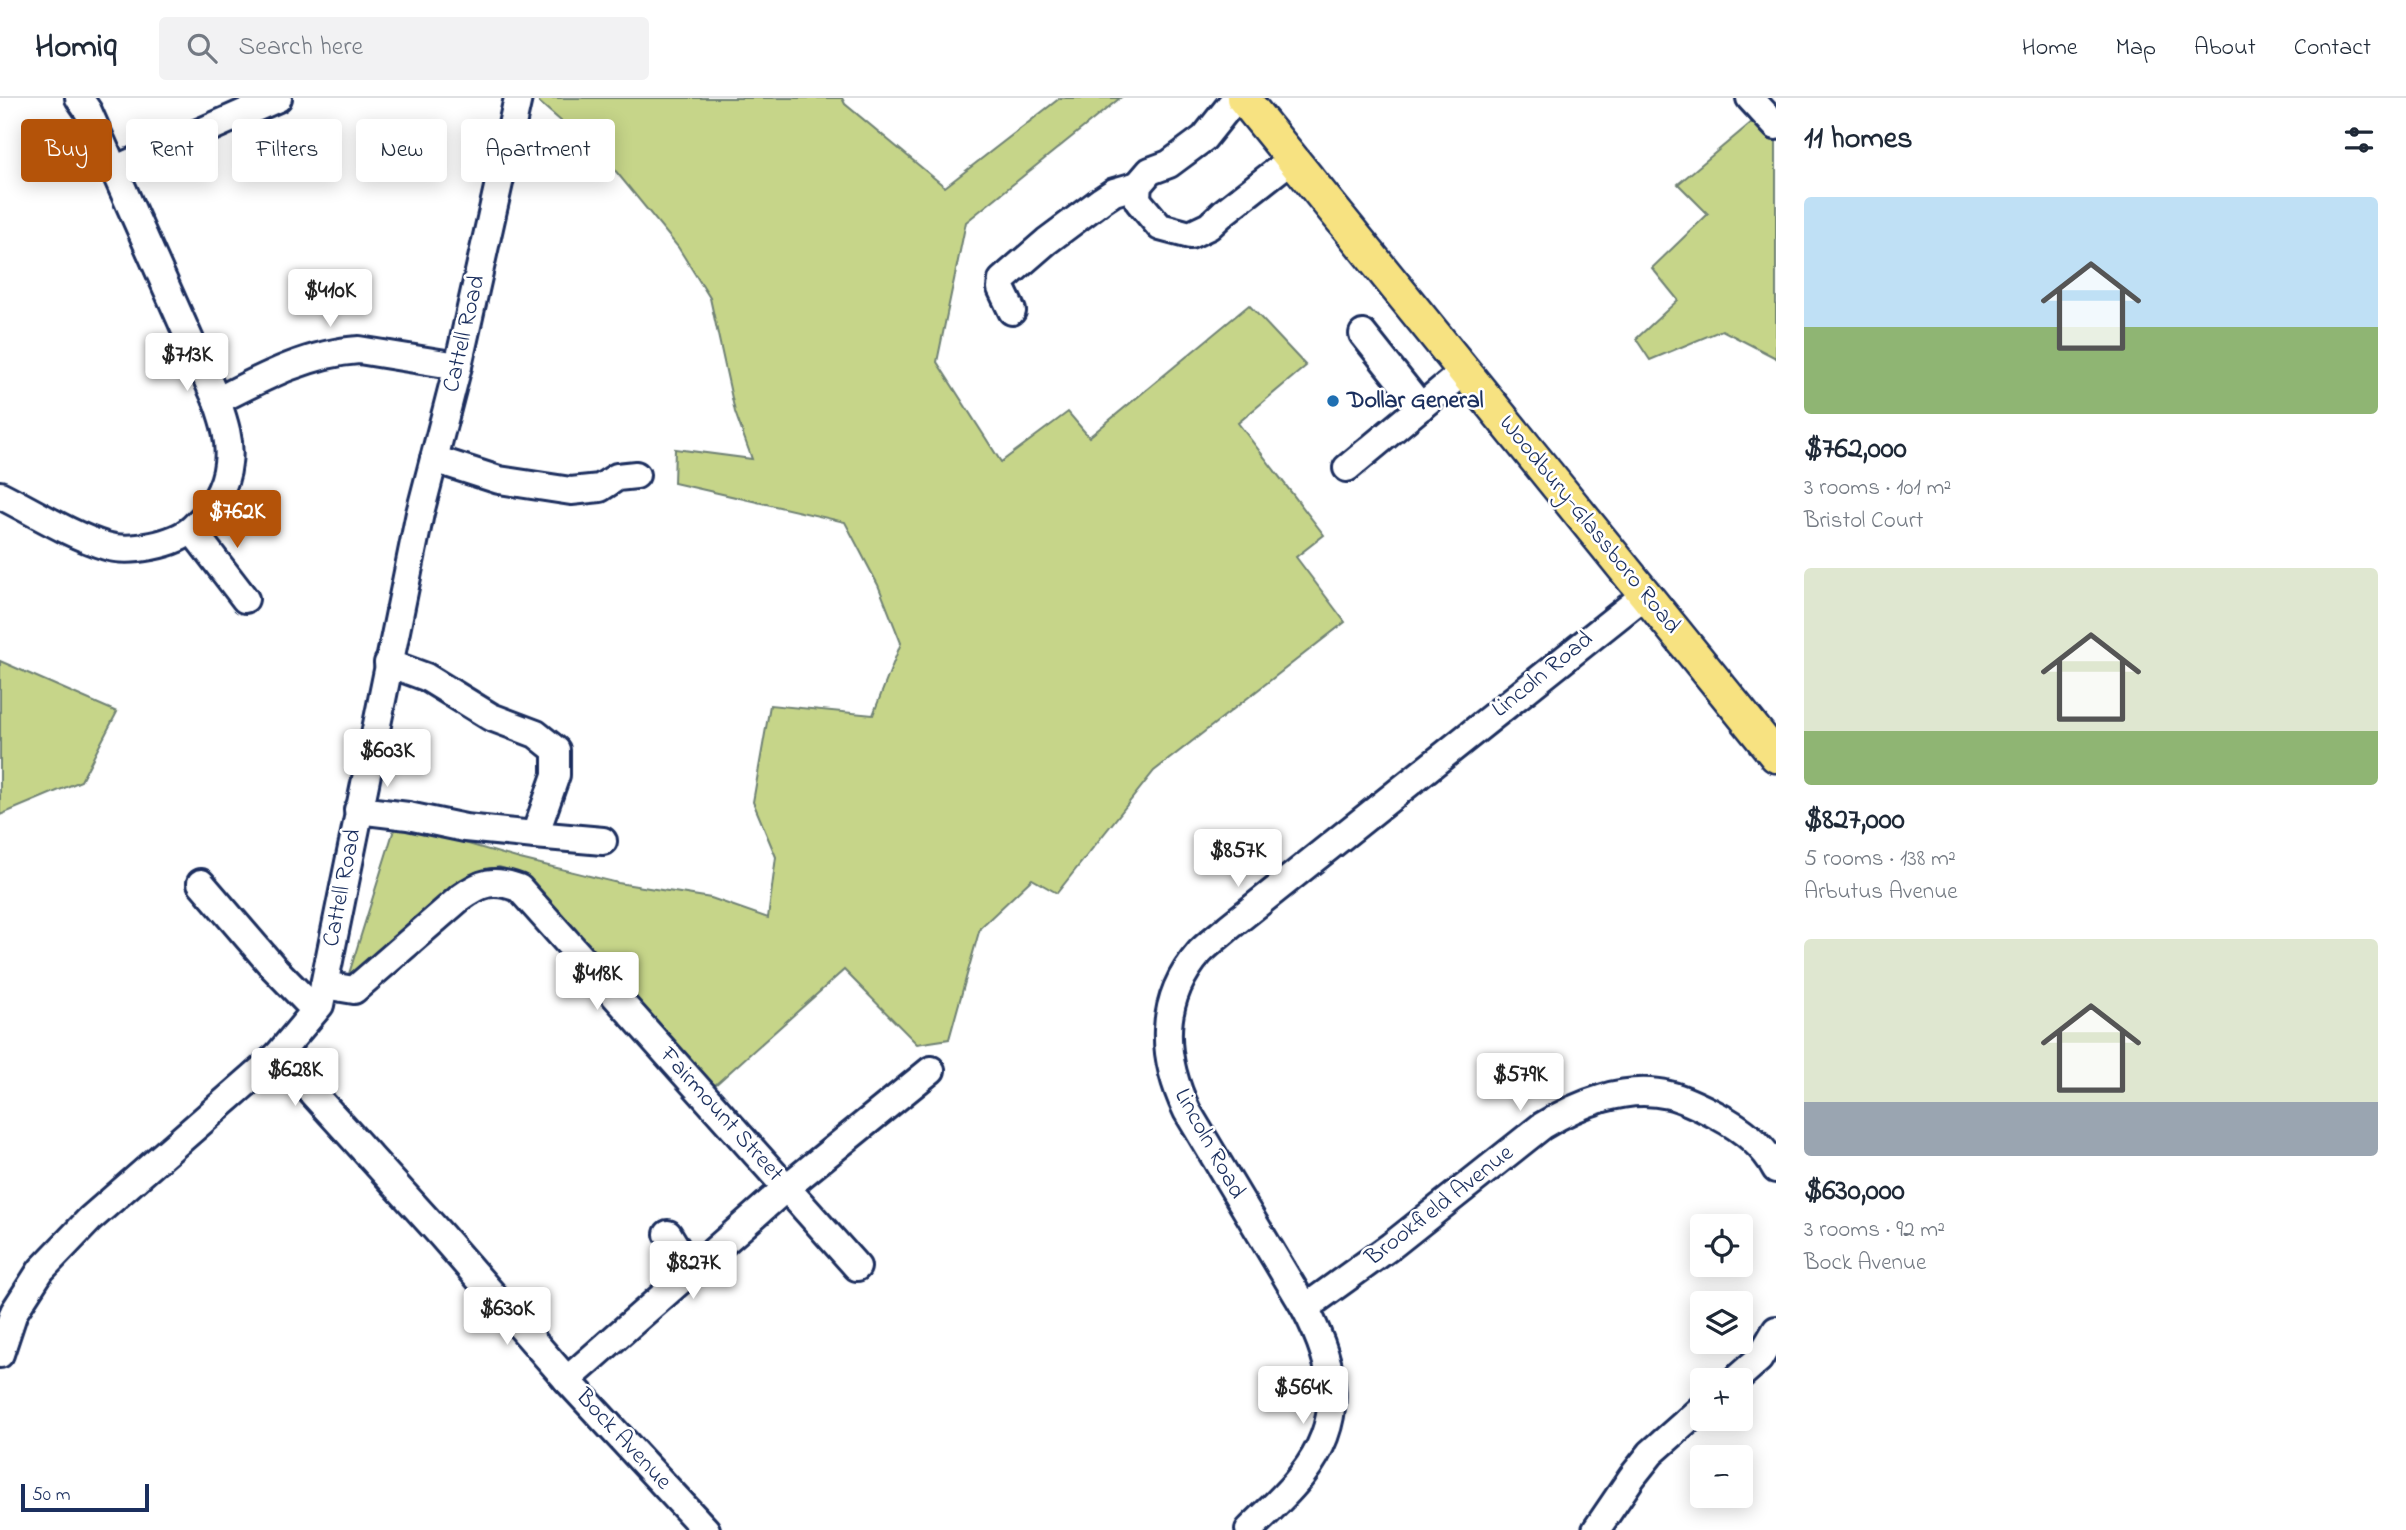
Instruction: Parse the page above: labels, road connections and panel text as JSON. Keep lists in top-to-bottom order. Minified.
{"streets":{"main road":["Woodbury-Glassboro Road"],"street":["Cattell Road","Lincoln Road","Fairmount Street","Brookfield Avenue","Bock Avenue"]},"crossings":[["Cattell Road","Fairmount Street"],["Cattell Road","Bock Avenue"],["Woodbury-Glassboro Road","Lincoln Road"],["Lincoln Road","Brookfield Avenue"]],"places":["Dollar General"],"scale_bar":"50 m","page":{"header":"Homiq","search":"Search here","nav":["Home","Map","About","Contact"],"heading":"11 homes","chip":["Buy","Rent","Filters","New","Apartment"],"list":[{"name":"$762,000","note":"3 rooms · 101 m² · Bristol Court"},{"name":"$827,000","note":"5 rooms · 138 m² · Arbutus Avenue"},{"name":"$630,000","note":"3 rooms · 92 m² · Bock Avenue"}],"price":["$410K","$713K","$762K","$603K","$857K","$418K","$628K","$579K","$827K","$630K","$564K"],"map_buttons":["+","−"],"scale":"50 m"}}
